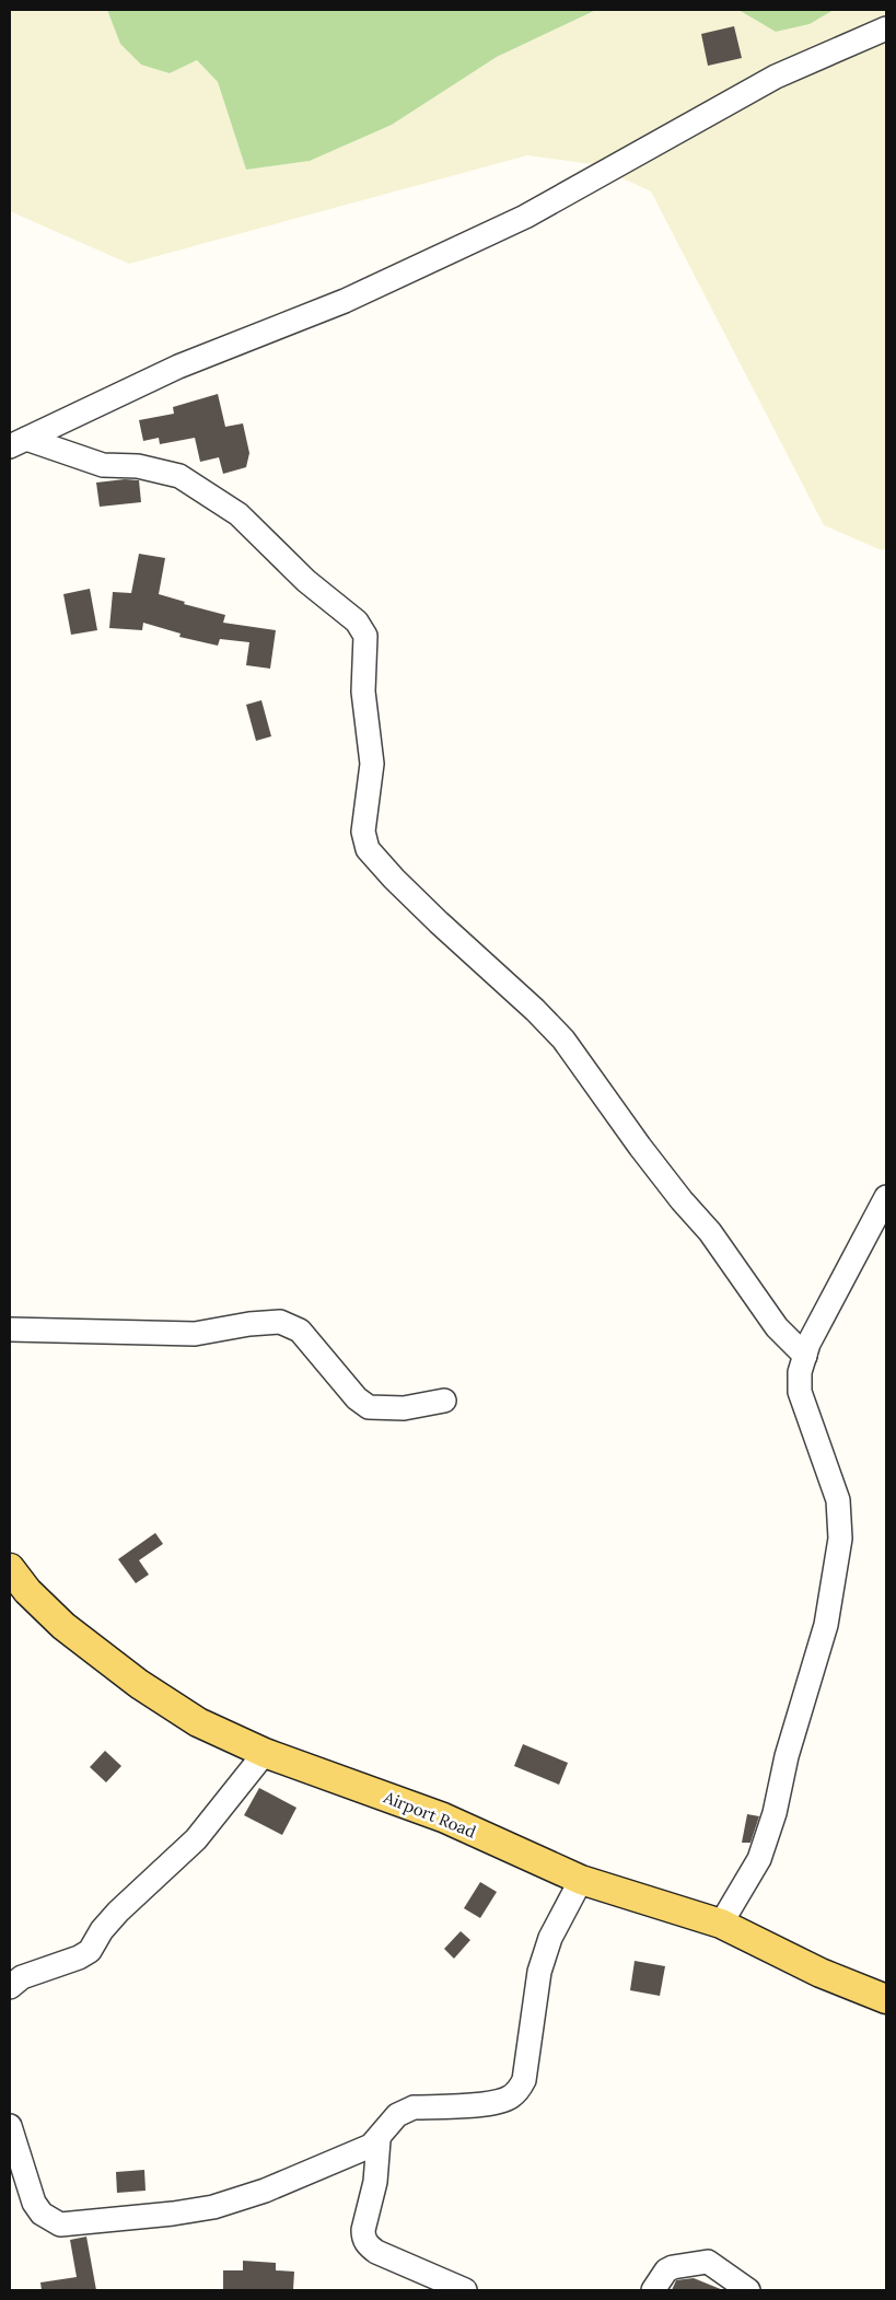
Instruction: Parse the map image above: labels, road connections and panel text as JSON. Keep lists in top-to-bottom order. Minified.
{"streets":{"main road":["Airport Road"]}}
